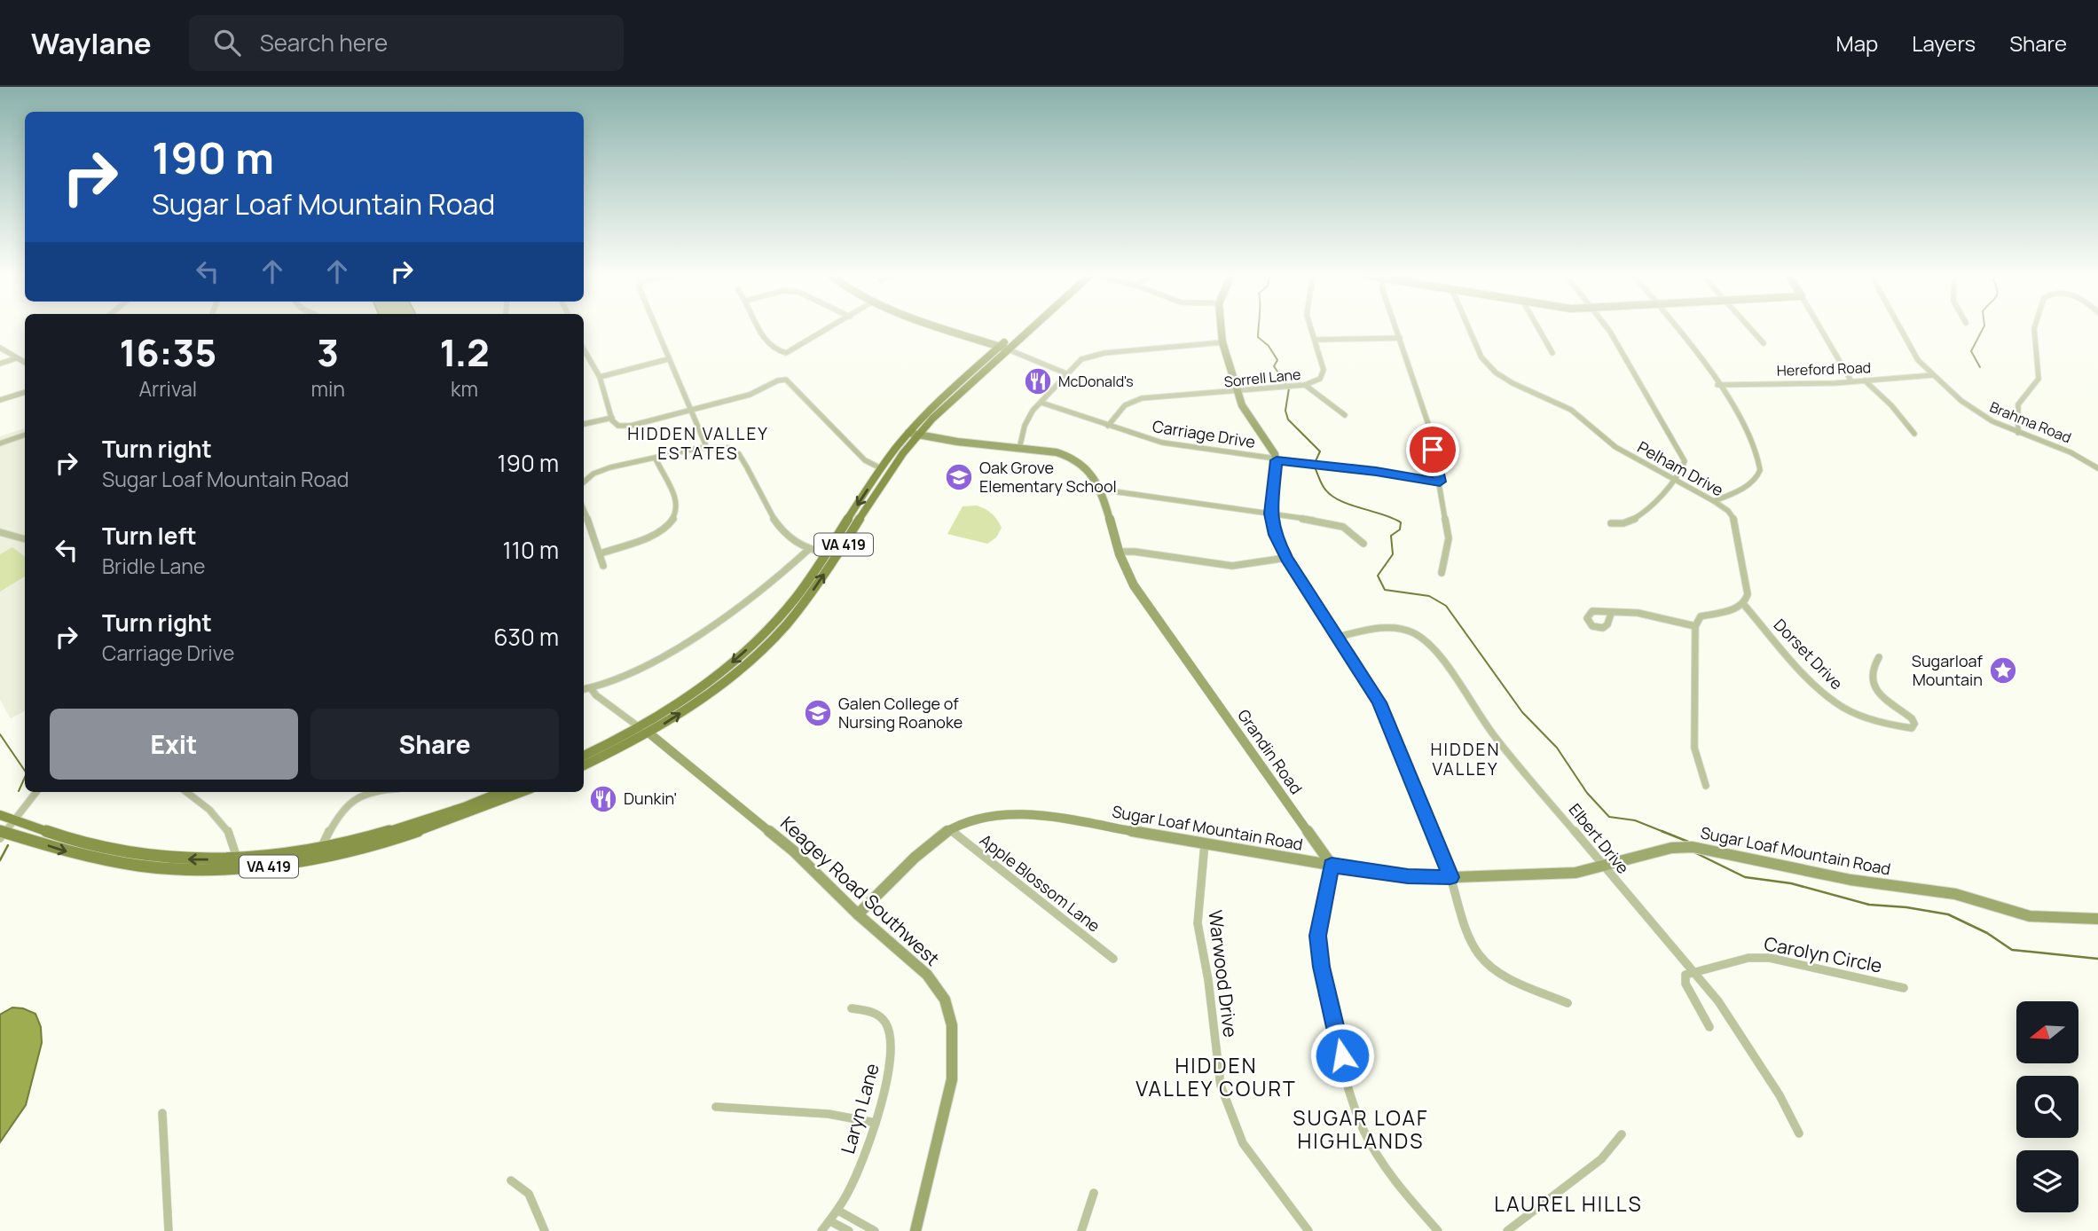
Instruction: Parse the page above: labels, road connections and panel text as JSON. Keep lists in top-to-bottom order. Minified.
{"streets":{"main road":["VA 419"],"street":["Hereford Road","Sorrell Lane","Brahma Road","Carriage Drive","Pelham Drive","Dorset Drive","Grandin Road","Sugar Loaf Mountain Road","Elbert Drive","Apple Blossom Lane","Keagey Road Southwest","Carolyn Circle","Warwood Drive","Laryn Lane"]},"crossings":[["Hereford Road","Brahma Road"],["Sorrell Lane","Carriage Drive"],["Pelham Drive","Dorset Drive"],["VA 419","Grandin Road"],["VA 419","Keagey Road Southwest"],["Grandin Road","Sugar Loaf Mountain Road"],["Sugar Loaf Mountain Road","Elbert Drive"],["Sugar Loaf Mountain Road","Apple Blossom Lane"],["Sugar Loaf Mountain Road","Keagey Road Southwest"],["Sugar Loaf Mountain Road","Warwood Drive"],["Elbert Drive","Carolyn Circle"]],"districts":["HIDDEN VALLEY ESTATES","HIDDEN VALLEY","HIDDEN VALLEY COURT","SUGAR LOAF HIGHLANDS","LAUREL HILLS"],"places":{"restaurant":["McDonald's","Dunkin'"],"school or university":["Oak Grove Elementary School","Galen College of Nursing Roanoke"],"place":["Sugarloaf Mountain"]},"north":"left","page":{"header":"Waylane","search":"Search here","nav":["Map","Layers","Share"],"turn":["190 m","Sugar Loaf Mountain Road"],"eta":["16:35","Arrival","3","min","1.2","km"],"list":[{"name":"Turn right","note":"Sugar Loaf Mountain Road","value":"190 m"},{"name":"Turn left","note":"Bridle Lane","value":"110 m"},{"name":"Turn right","note":"Carriage Drive","value":"630 m"}],"buttons":["Exit","Share"]}}
